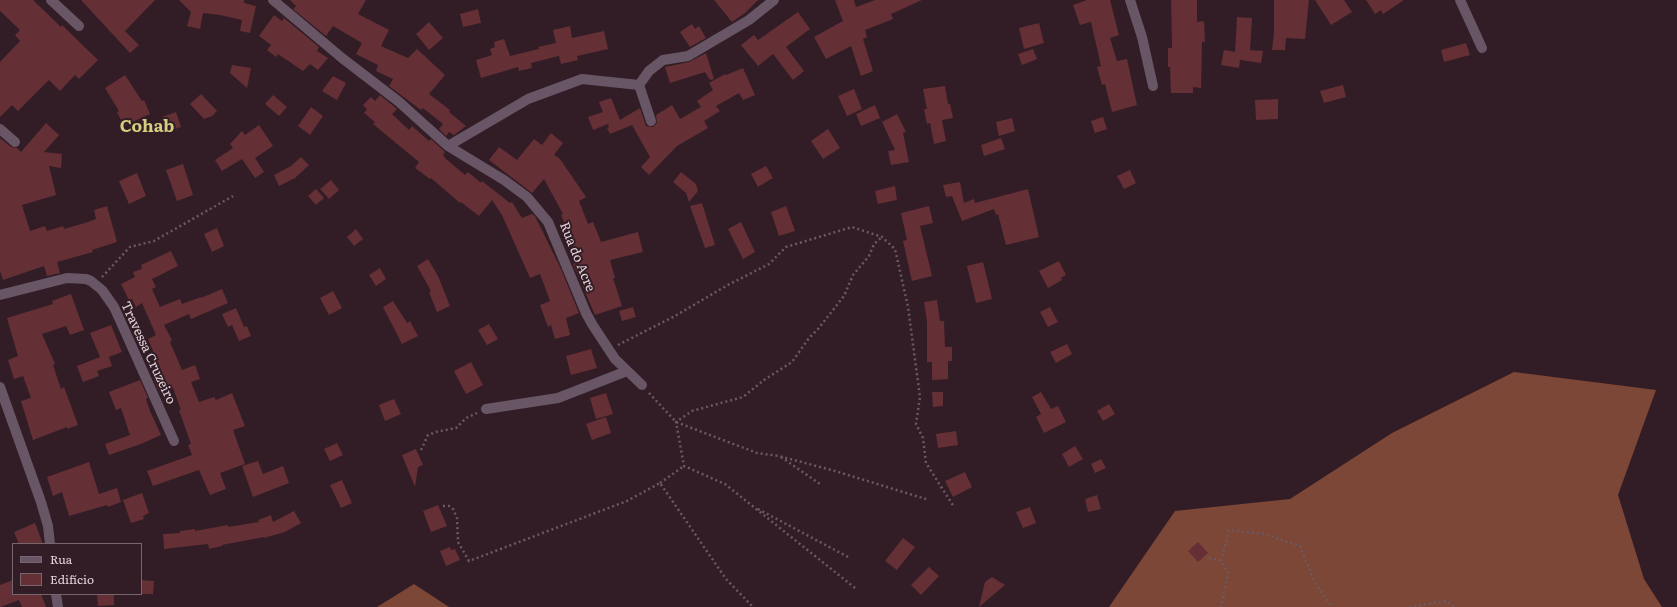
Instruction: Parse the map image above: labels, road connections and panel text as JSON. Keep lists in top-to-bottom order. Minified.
{"streets":{"street":["Rua do Acre","Travessa Cruzeiro"]},"districts":["Cohab"],"legend":["Rua","Edifício"]}
